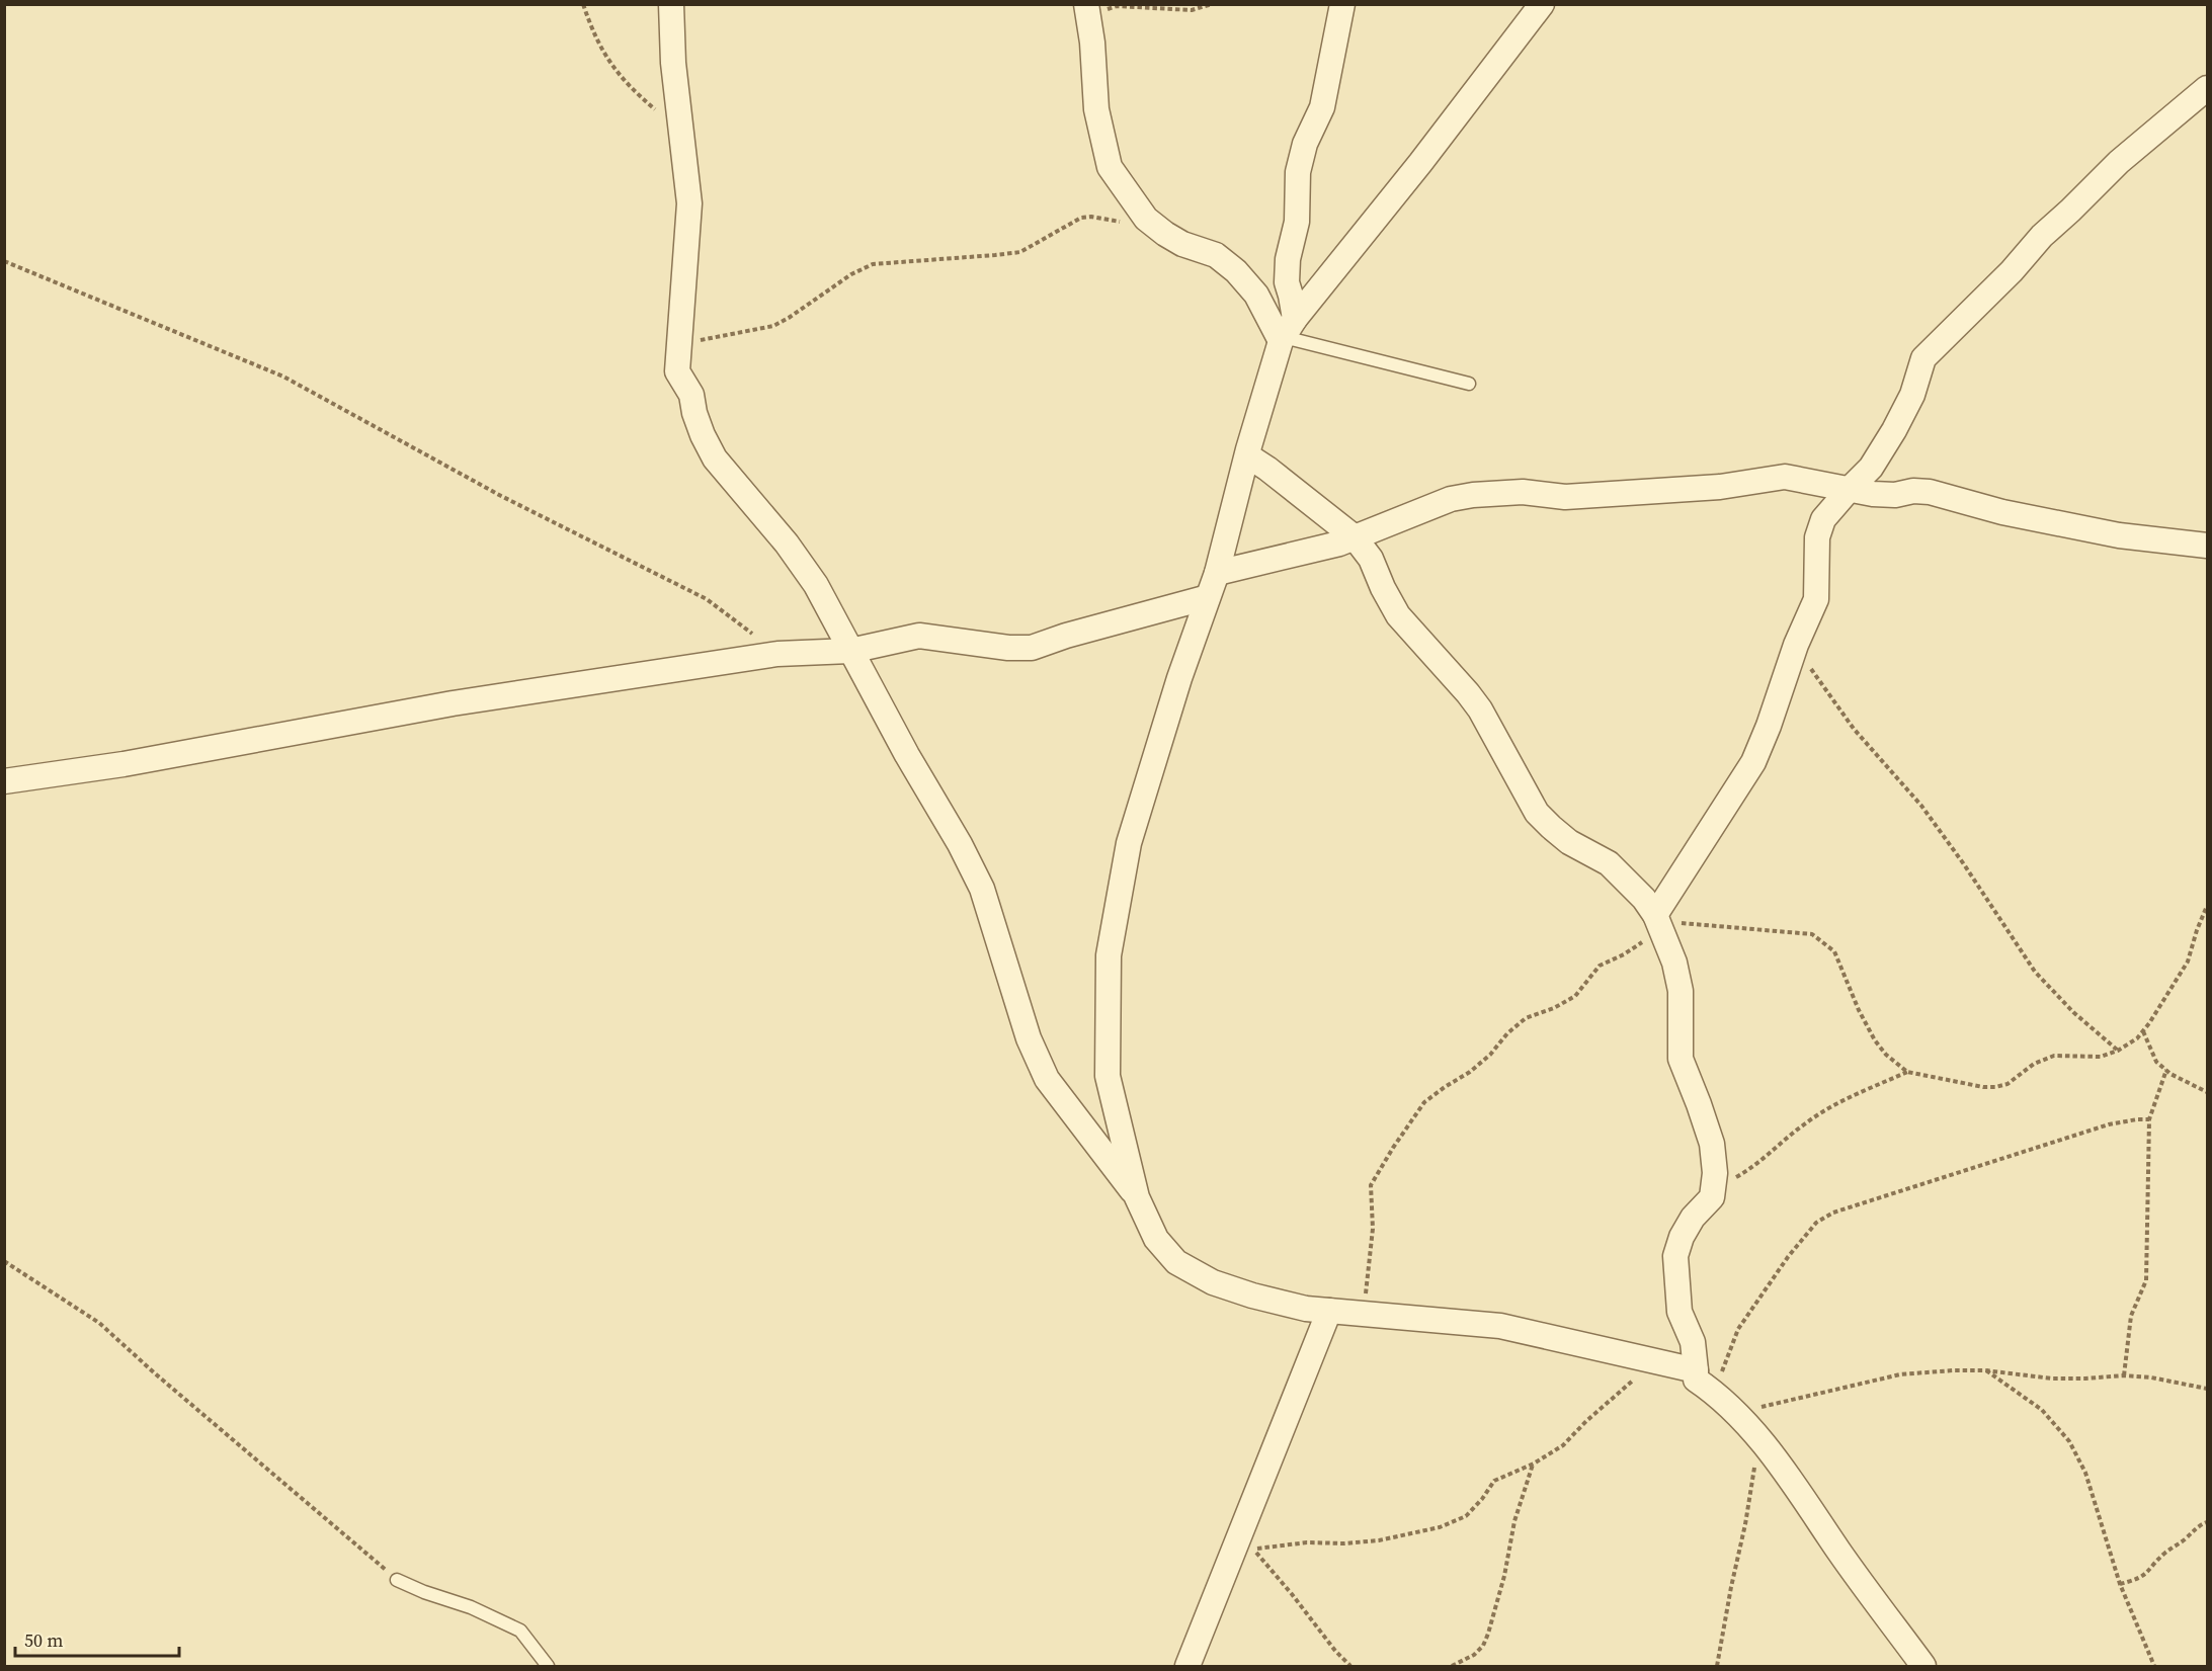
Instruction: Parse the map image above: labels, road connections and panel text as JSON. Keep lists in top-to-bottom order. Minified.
{"scale_bar":"50 m"}
